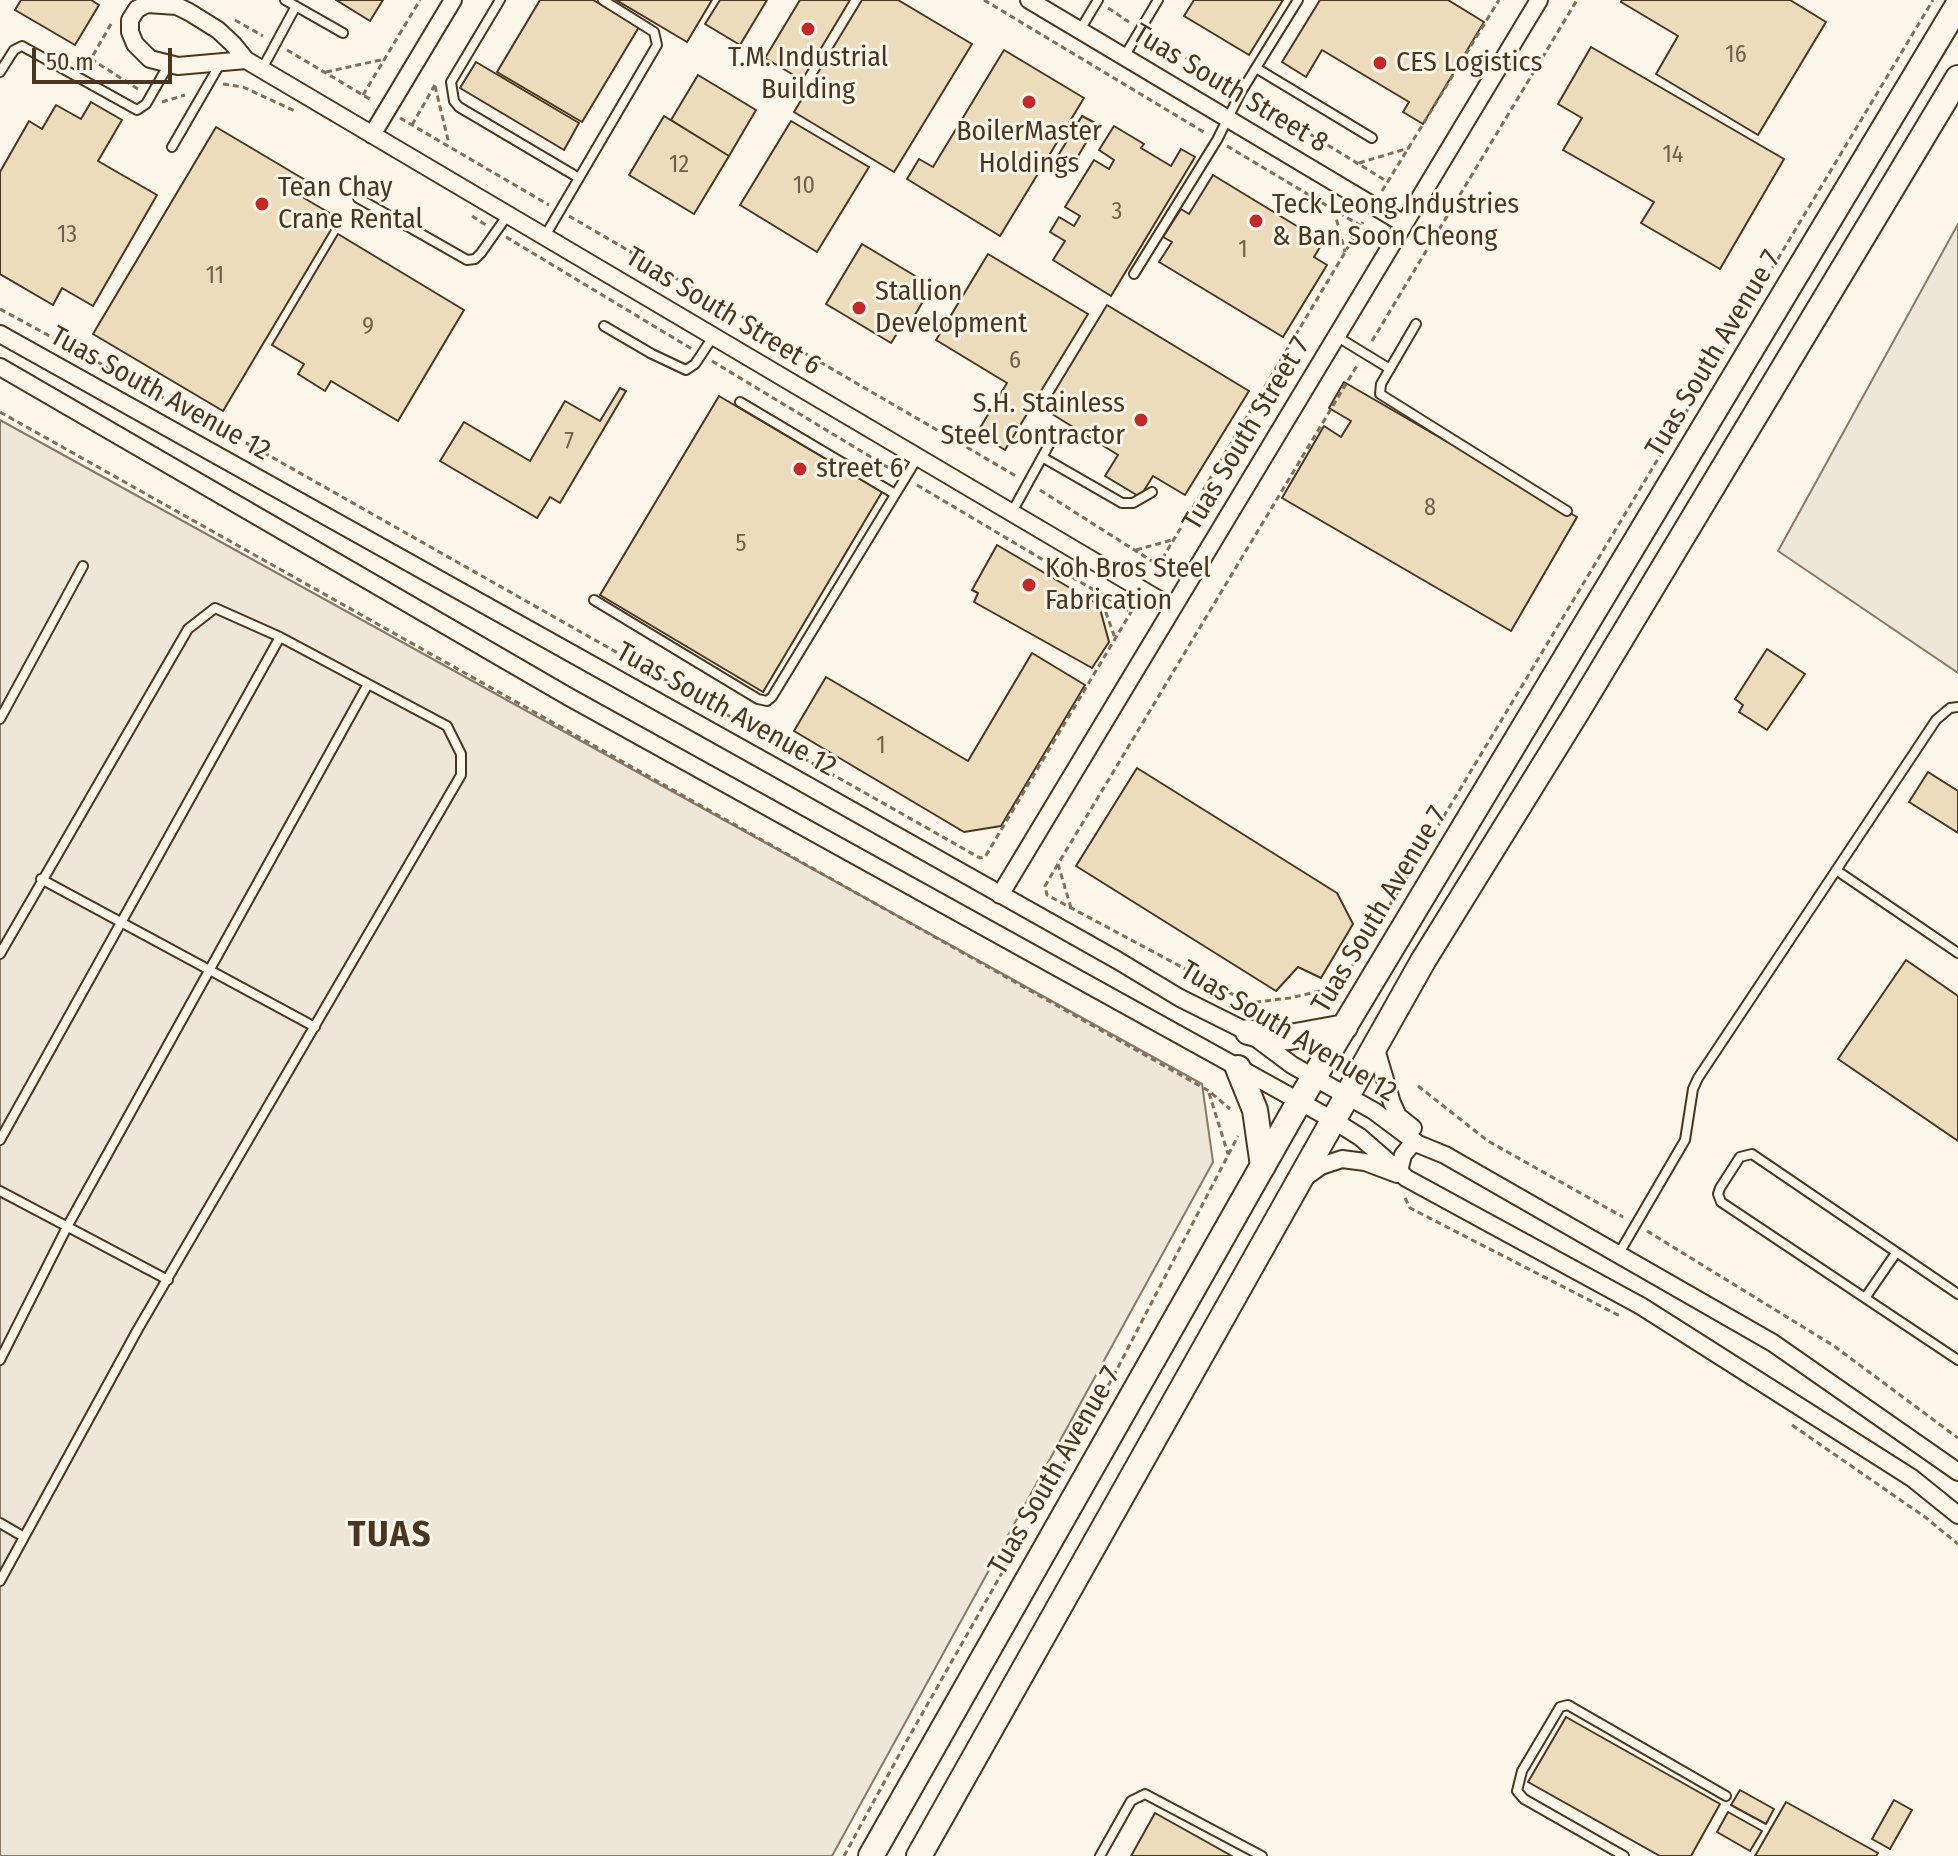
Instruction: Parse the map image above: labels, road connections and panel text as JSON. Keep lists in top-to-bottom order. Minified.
{"streets":{"street":["Tuas South Street 8","Tuas South Street 6","Tuas South Avenue 7","Tuas South Avenue 12","Tuas South Street 7"]},"crossings":[["Tuas South Street 8","Tuas South Street 7"],["Tuas South Street 6","Tuas South Street 7"],["Tuas South Avenue 7","Tuas South Avenue 12"],["Tuas South Avenue 12","Tuas South Street 7"]],"districts":["TUAS"],"places":["T.M. Industrial Building","CES Logistics","BoilerMaster Holdings","Tean Chay Crane Rental","Teck Leong Industries & Ban Soon Cheong","Stallion Development","S.H. Stainless Steel Contractor","street 6","Koh Bros Steel Fabrication"],"house_numbers":["16","14","12","10","3","13","1","11","9","6","7","8","5","1"],"scale_bar":"50 m"}
